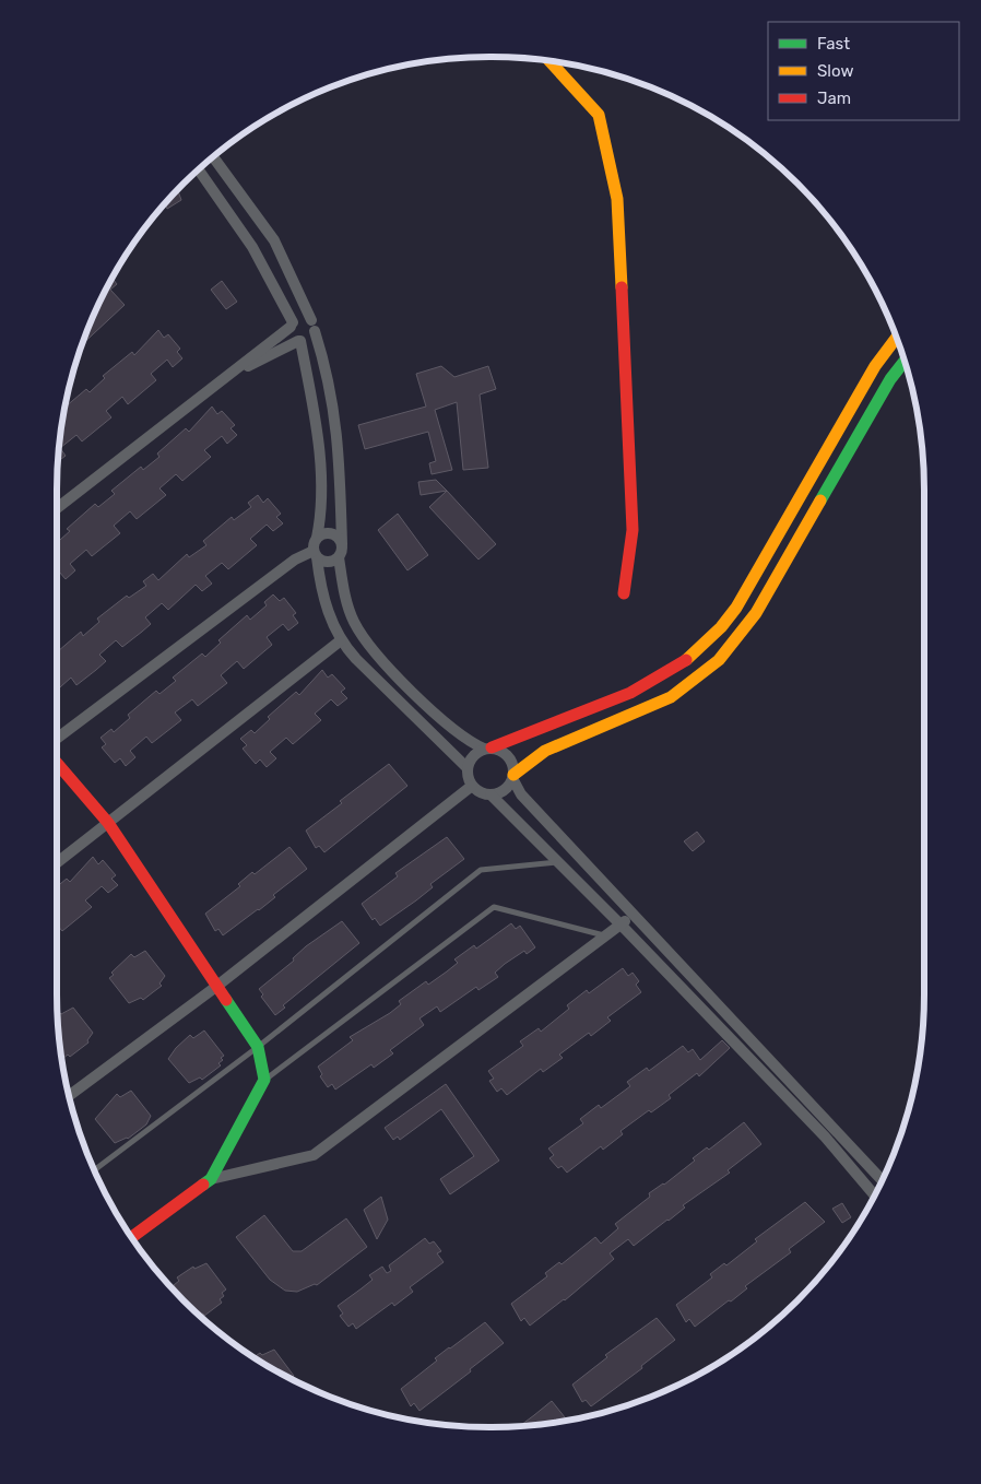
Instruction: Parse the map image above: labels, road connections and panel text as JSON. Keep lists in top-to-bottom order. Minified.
{"legend":["Fast","Slow","Jam"]}
